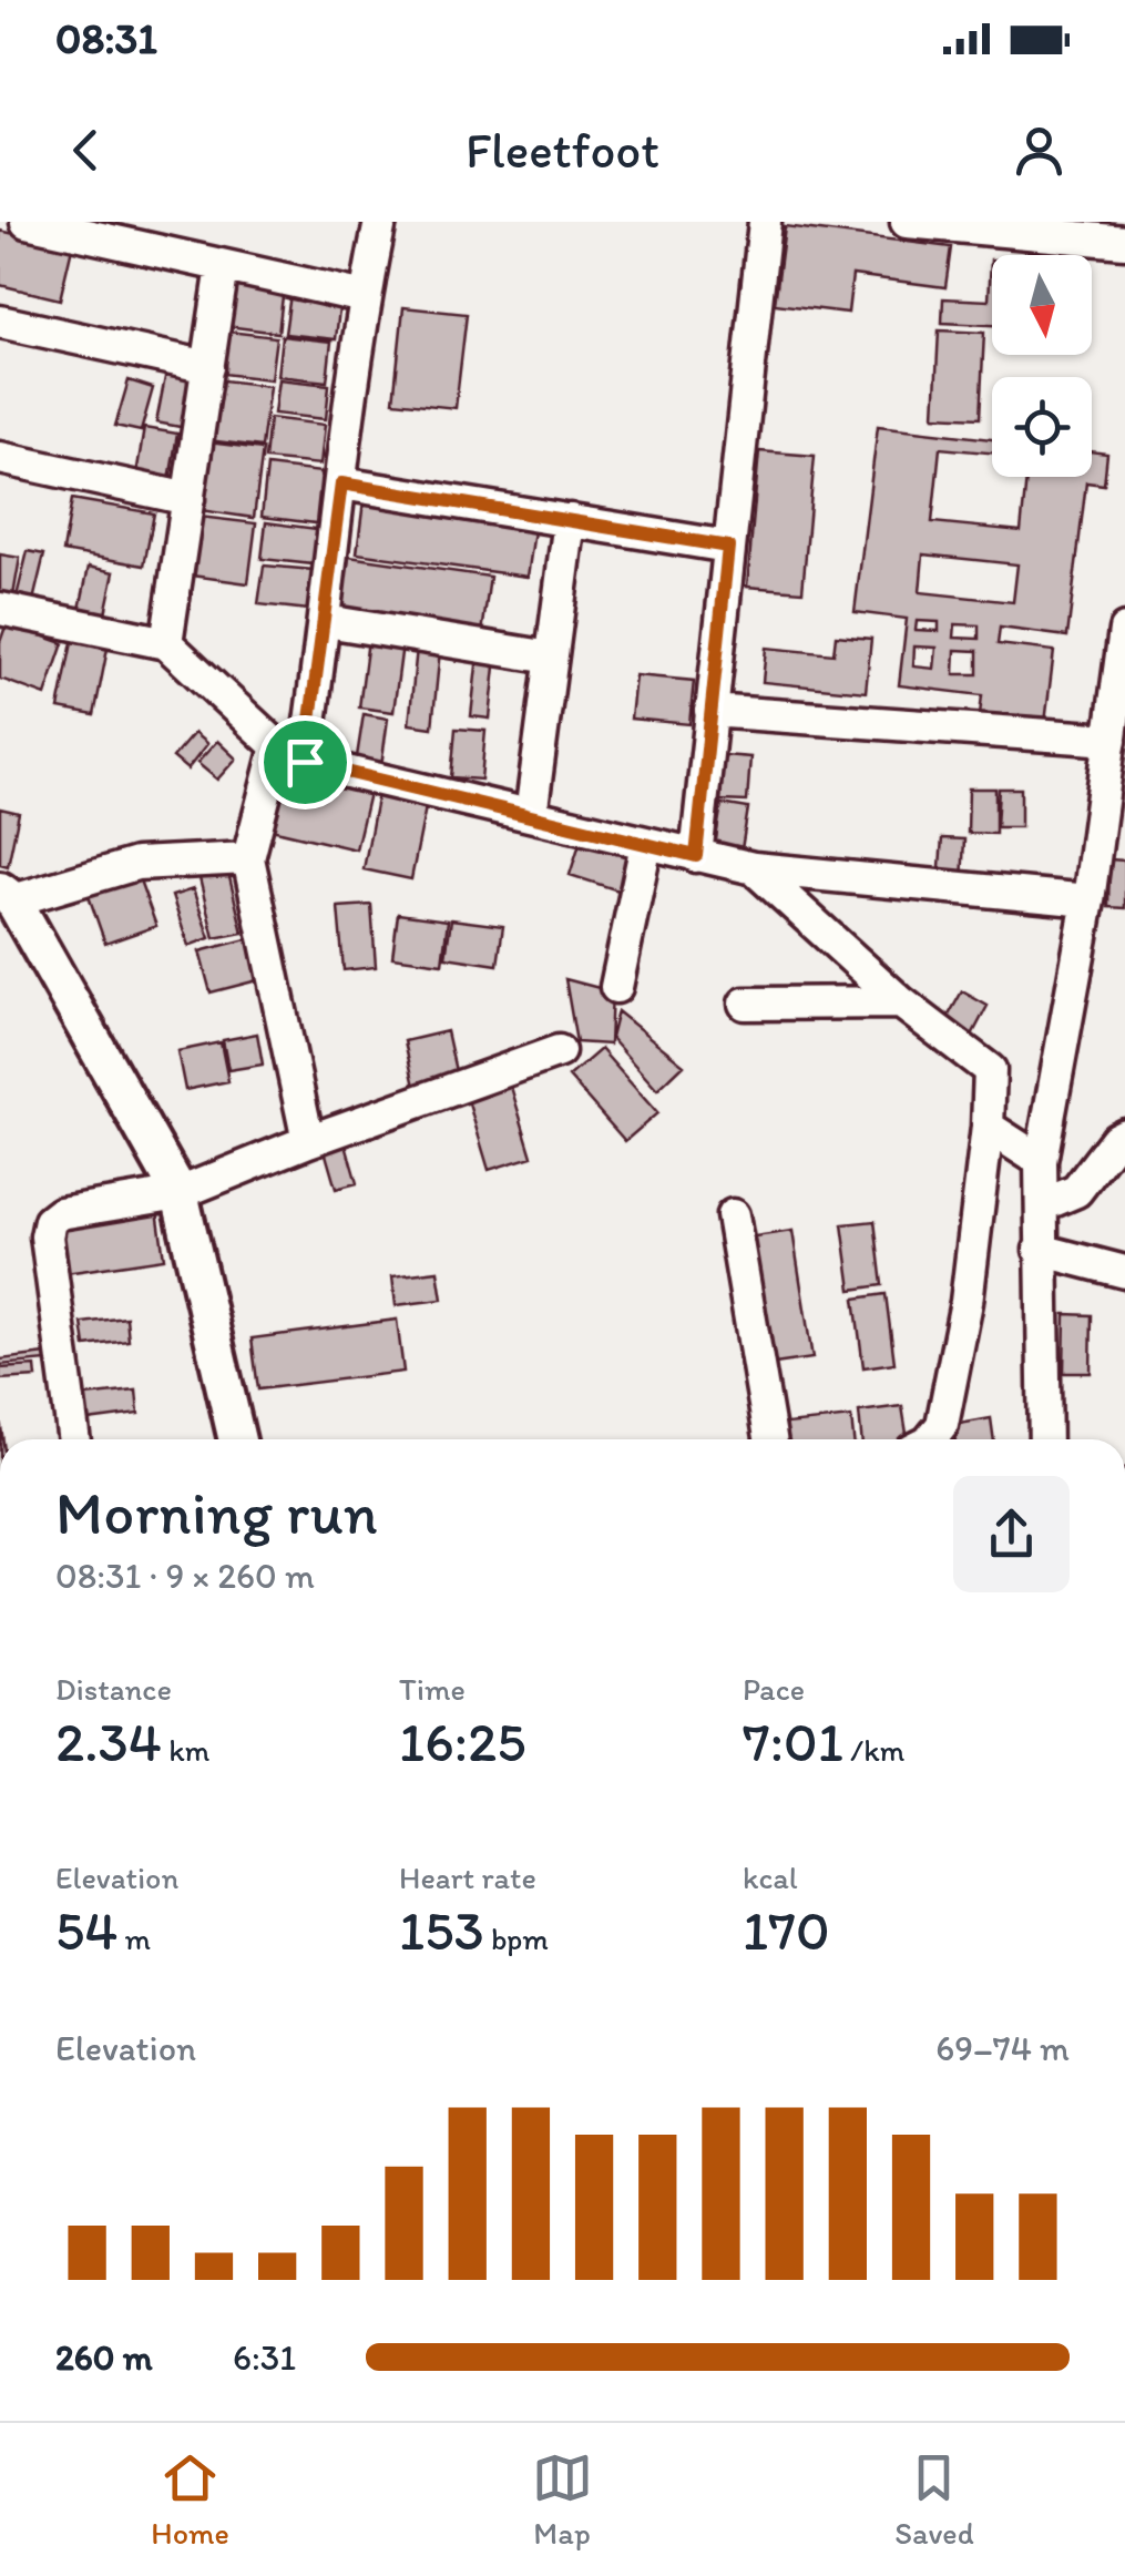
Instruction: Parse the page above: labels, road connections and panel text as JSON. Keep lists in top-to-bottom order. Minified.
{"north":"bottom","page":{"status":"08:31","header":"Fleetfoot","heading":["Morning run","08:31 · 9 × 260 m"],"stats":[["Distance","2.34 km"],["Time","16:25"],["Pace","7:01 /km"],["Elevation","54 m"],["Heart rate","153 bpm"],["kcal","170"]],"chart":["Elevation","69–74 m"],"list":[{"name":"260 m","note":"6:31"}],"tabs":["Home","Map","Saved"]}}
